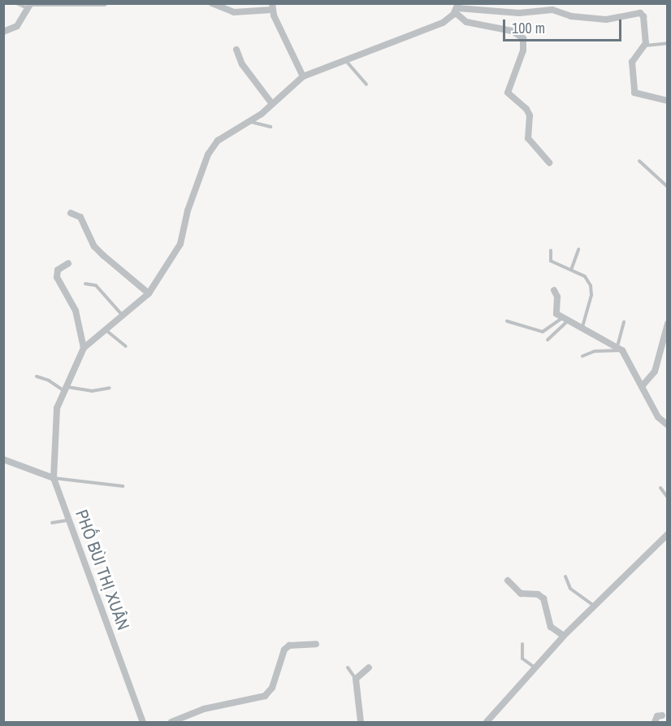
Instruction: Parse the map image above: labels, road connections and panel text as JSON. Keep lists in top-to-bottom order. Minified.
{"streets":{"street":["PHỐ BÙI THỊ XUÂN"]},"scale_bar":"100 m"}
